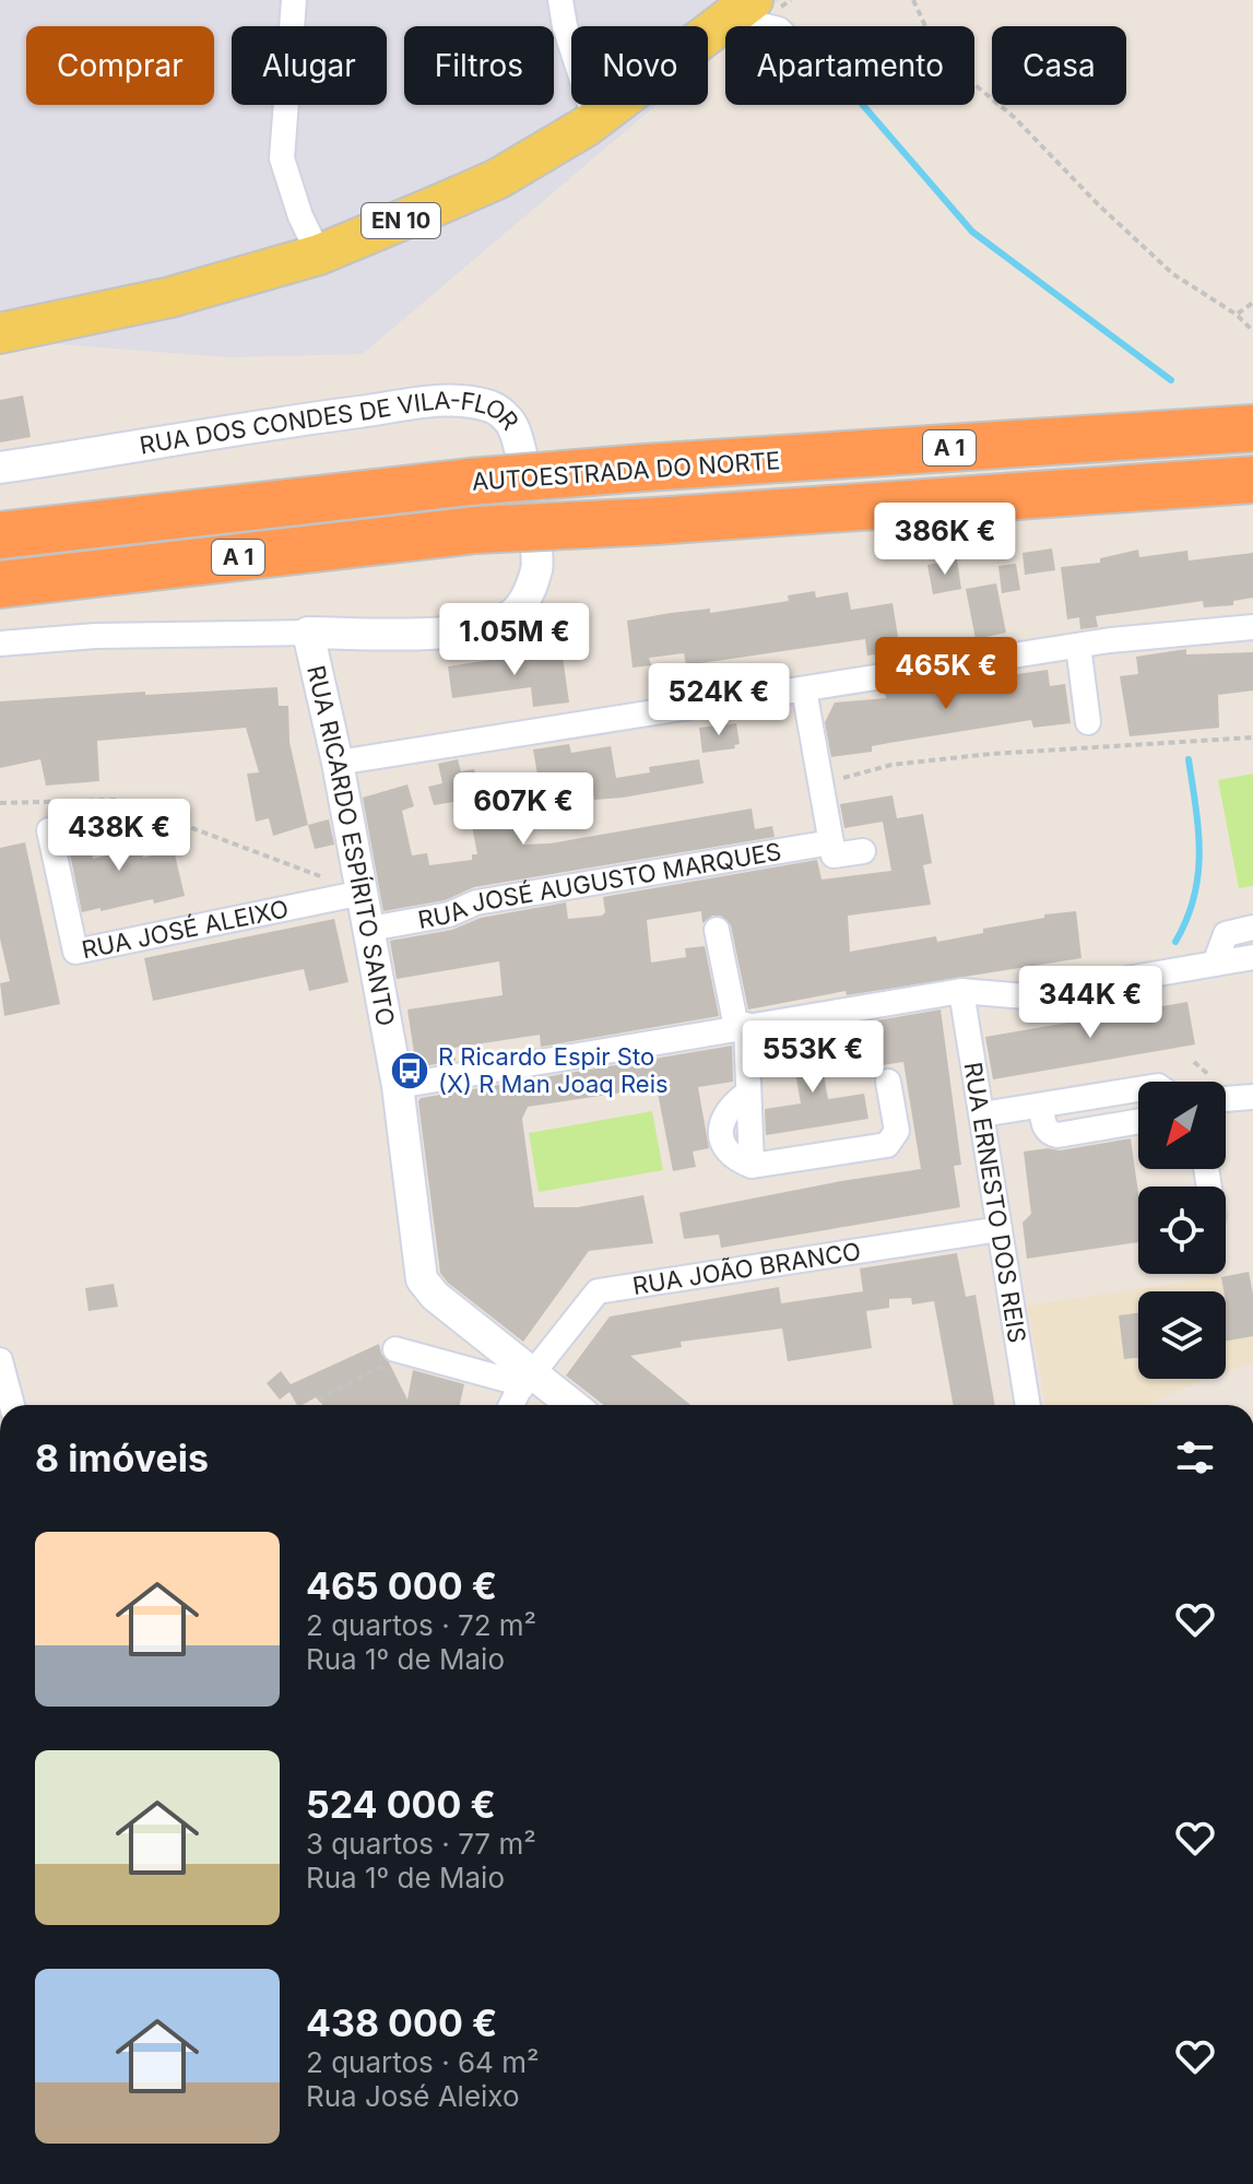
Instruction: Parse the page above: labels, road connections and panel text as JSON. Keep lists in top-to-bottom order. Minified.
{"streets":{"highway":["A 1","AUTOESTRADA DO NORTE"],"main road":["EN 10"],"street":["RUA DOS CONDES DE VILA-FLOR","RUA RICARDO ESPÍRITO SANTO","RUA JOSÉ AUGUSTO MARQUES","RUA JOSÉ ALEIXO","RUA ERNESTO DOS REIS","RUA JOÃO BRANCO"]},"crossings":[["RUA DOS CONDES DE VILA-FLOR","RUA RICARDO ESPÍRITO SANTO"],["RUA RICARDO ESPÍRITO SANTO","RUA JOSÉ AUGUSTO MARQUES"],["RUA RICARDO ESPÍRITO SANTO","RUA JOSÉ ALEIXO"],["RUA RICARDO ESPÍRITO SANTO","RUA JOÃO BRANCO"],["RUA ERNESTO DOS REIS","RUA JOÃO BRANCO"]],"places":{"bus stop":["R Ricardo Espir Sto (X) R Man Joaq Reis"]},"north":"bottom left","page":{"chip":["Comprar","Alugar","Filtros","Novo","Apartamento","Casa"],"price":["386K €","1.05M €","465K €","524K €","607K €","438K €","344K €","553K €"],"heading":"8 imóveis","list":[{"name":"465 000 €","note":"2 quartos · 72 m² · Rua 1º de Maio"},{"name":"524 000 €","note":"3 quartos · 77 m² · Rua 1º de Maio"},{"name":"438 000 €","note":"2 quartos · 64 m² · Rua José Aleixo"}]}}
